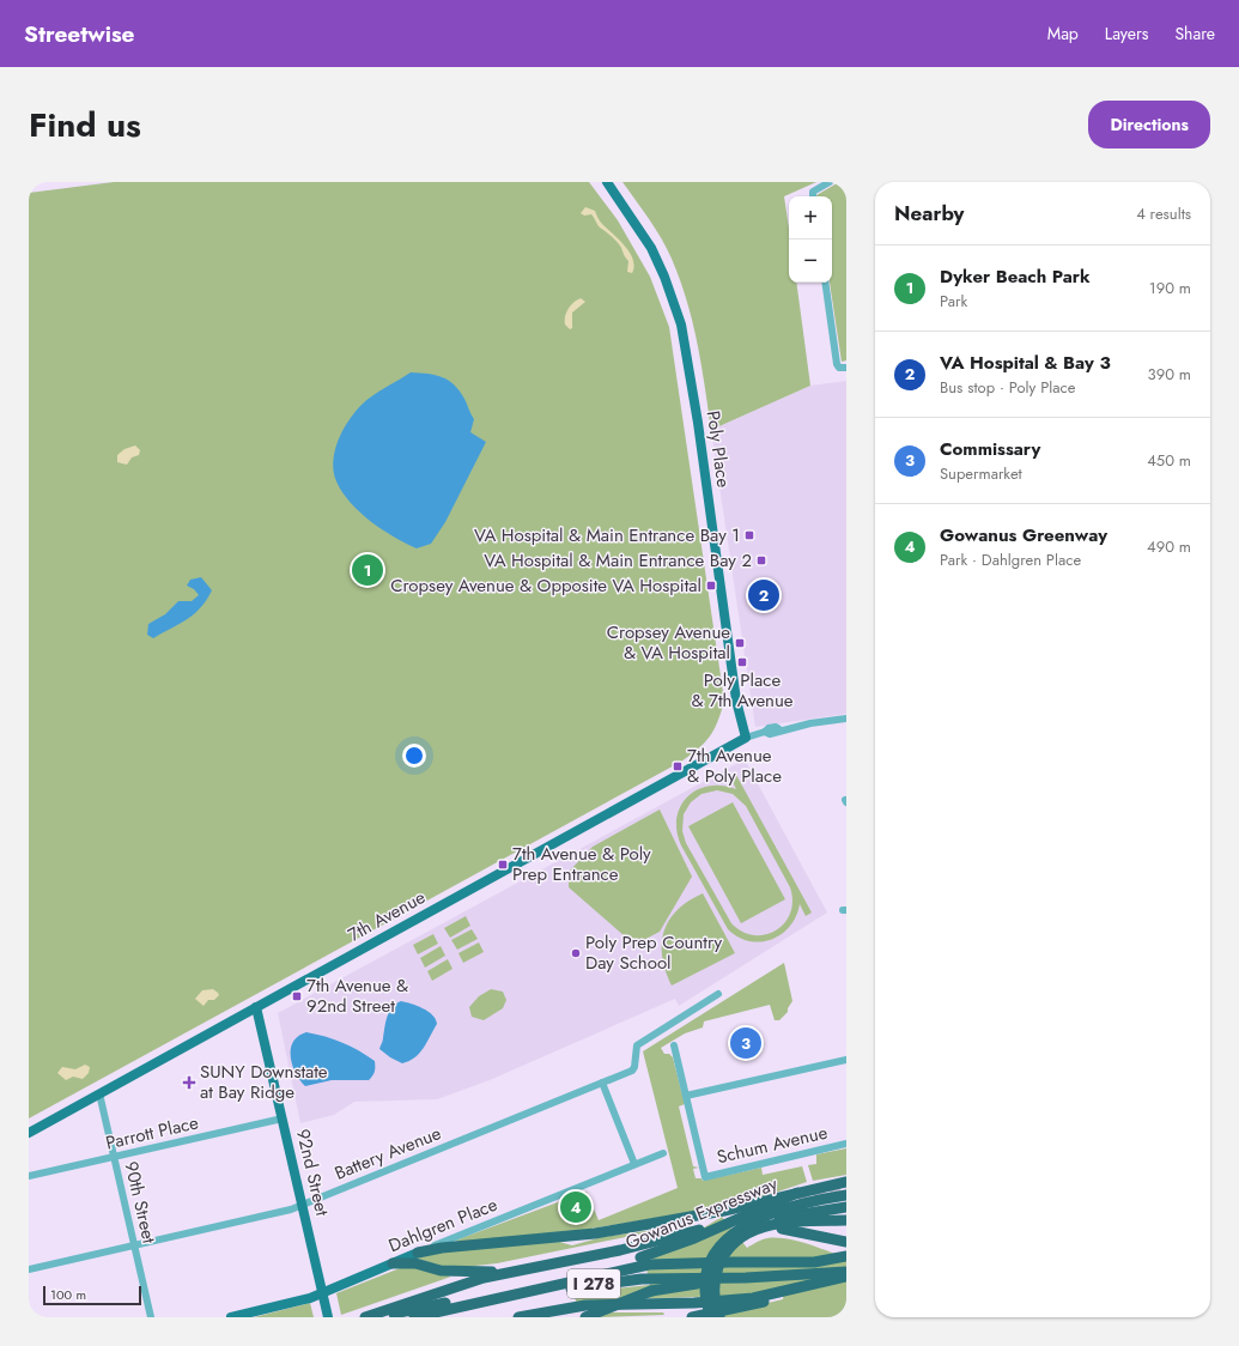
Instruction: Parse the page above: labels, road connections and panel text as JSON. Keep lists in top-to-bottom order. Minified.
{"streets":{"highway":["Gowanus Expressway","I 278"],"main road":["Poly Place","7th Avenue","92nd Street","Dahlgren Place"],"street":["Parrott Place","Schum Avenue","Battery Avenue","90th Street"]},"crossings":[["Poly Place","7th Avenue"],["7th Avenue","92nd Street"],["7th Avenue","90th Street"],["Parrott Place","92nd Street"],["Parrott Place","90th Street"],["Battery Avenue","92nd Street"],["Battery Avenue","90th Street"],["92nd Street","Dahlgren Place"]],"places":{"transit":["VA Hospital & Main Entrance Bay 1","VA Hospital & Main Entrance Bay 2","Cropsey Avenue & Opposite VA Hospital","Cropsey Avenue & VA Hospital","Poly Place & 7th Avenue","7th Avenue & Poly Place","7th Avenue & Poly Prep Entrance","7th Avenue & 92nd Street"],"other":["Poly Prep Country Day School"],"health":["SUNY Downstate at Bay Ridge"]},"scale_bar":"100 m","page":{"header":"Streetwise","nav":["Map","Layers","Share"],"title":"Find us","buttons":"Directions","heading":["Nearby","4 results"],"map_buttons":["+","−"],"list":[{"mark":"1","name":"Dyker Beach Park","note":"Park","value":"190 m"},{"mark":"2","name":"VA Hospital & Bay 3","note":"Bus stop · Poly Place","value":"390 m"},{"mark":"3","name":"Commissary","note":"Supermarket","value":"450 m"},{"mark":"4","name":"Gowanus Greenway","note":"Park · Dahlgren Place","value":"490 m"}],"pins":["1","2","3","4"],"scale":"100 m"}}
